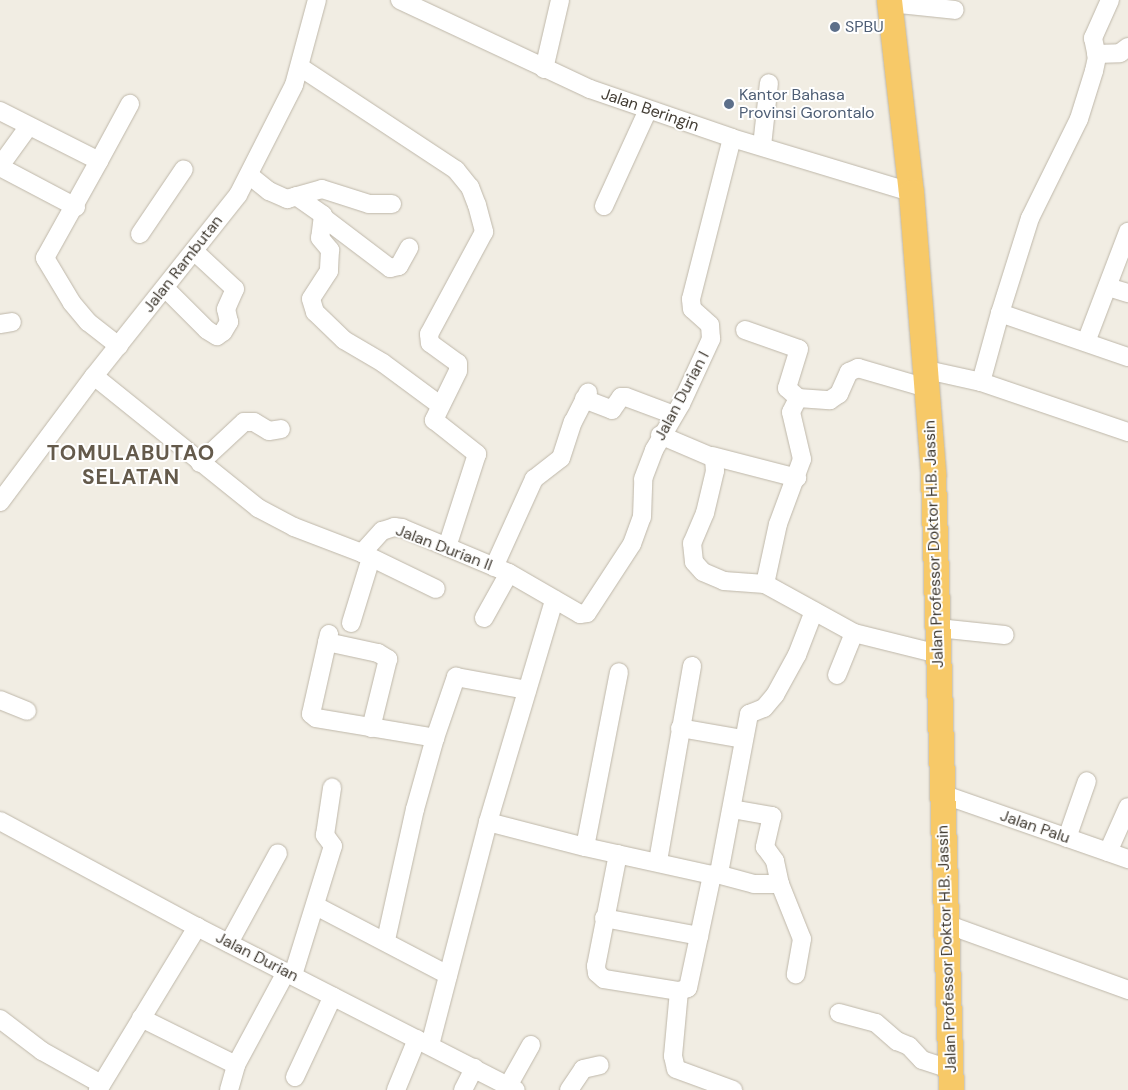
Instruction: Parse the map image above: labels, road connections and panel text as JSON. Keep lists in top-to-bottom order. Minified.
{"streets":{"highway":["Jalan Professor Doktor H.B. Jassin"],"street":["Jalan Beringin","Jalan Rambutan","Jalan Durian I","Jalan Durian II","Jalan Palu","Jalan Durian"]},"crossings":[["Jalan Beringin","Jalan Durian I"],["Jalan Beringin","Jalan Professor Doktor H.B. Jassin"],["Jalan Durian I","Jalan Durian II"],["Jalan Professor Doktor H.B. Jassin","Jalan Palu"]],"districts":["TOMULABUTAO SELATAN"],"places":["SPBU","Kantor Bahasa Provinsi Gorontalo"]}
